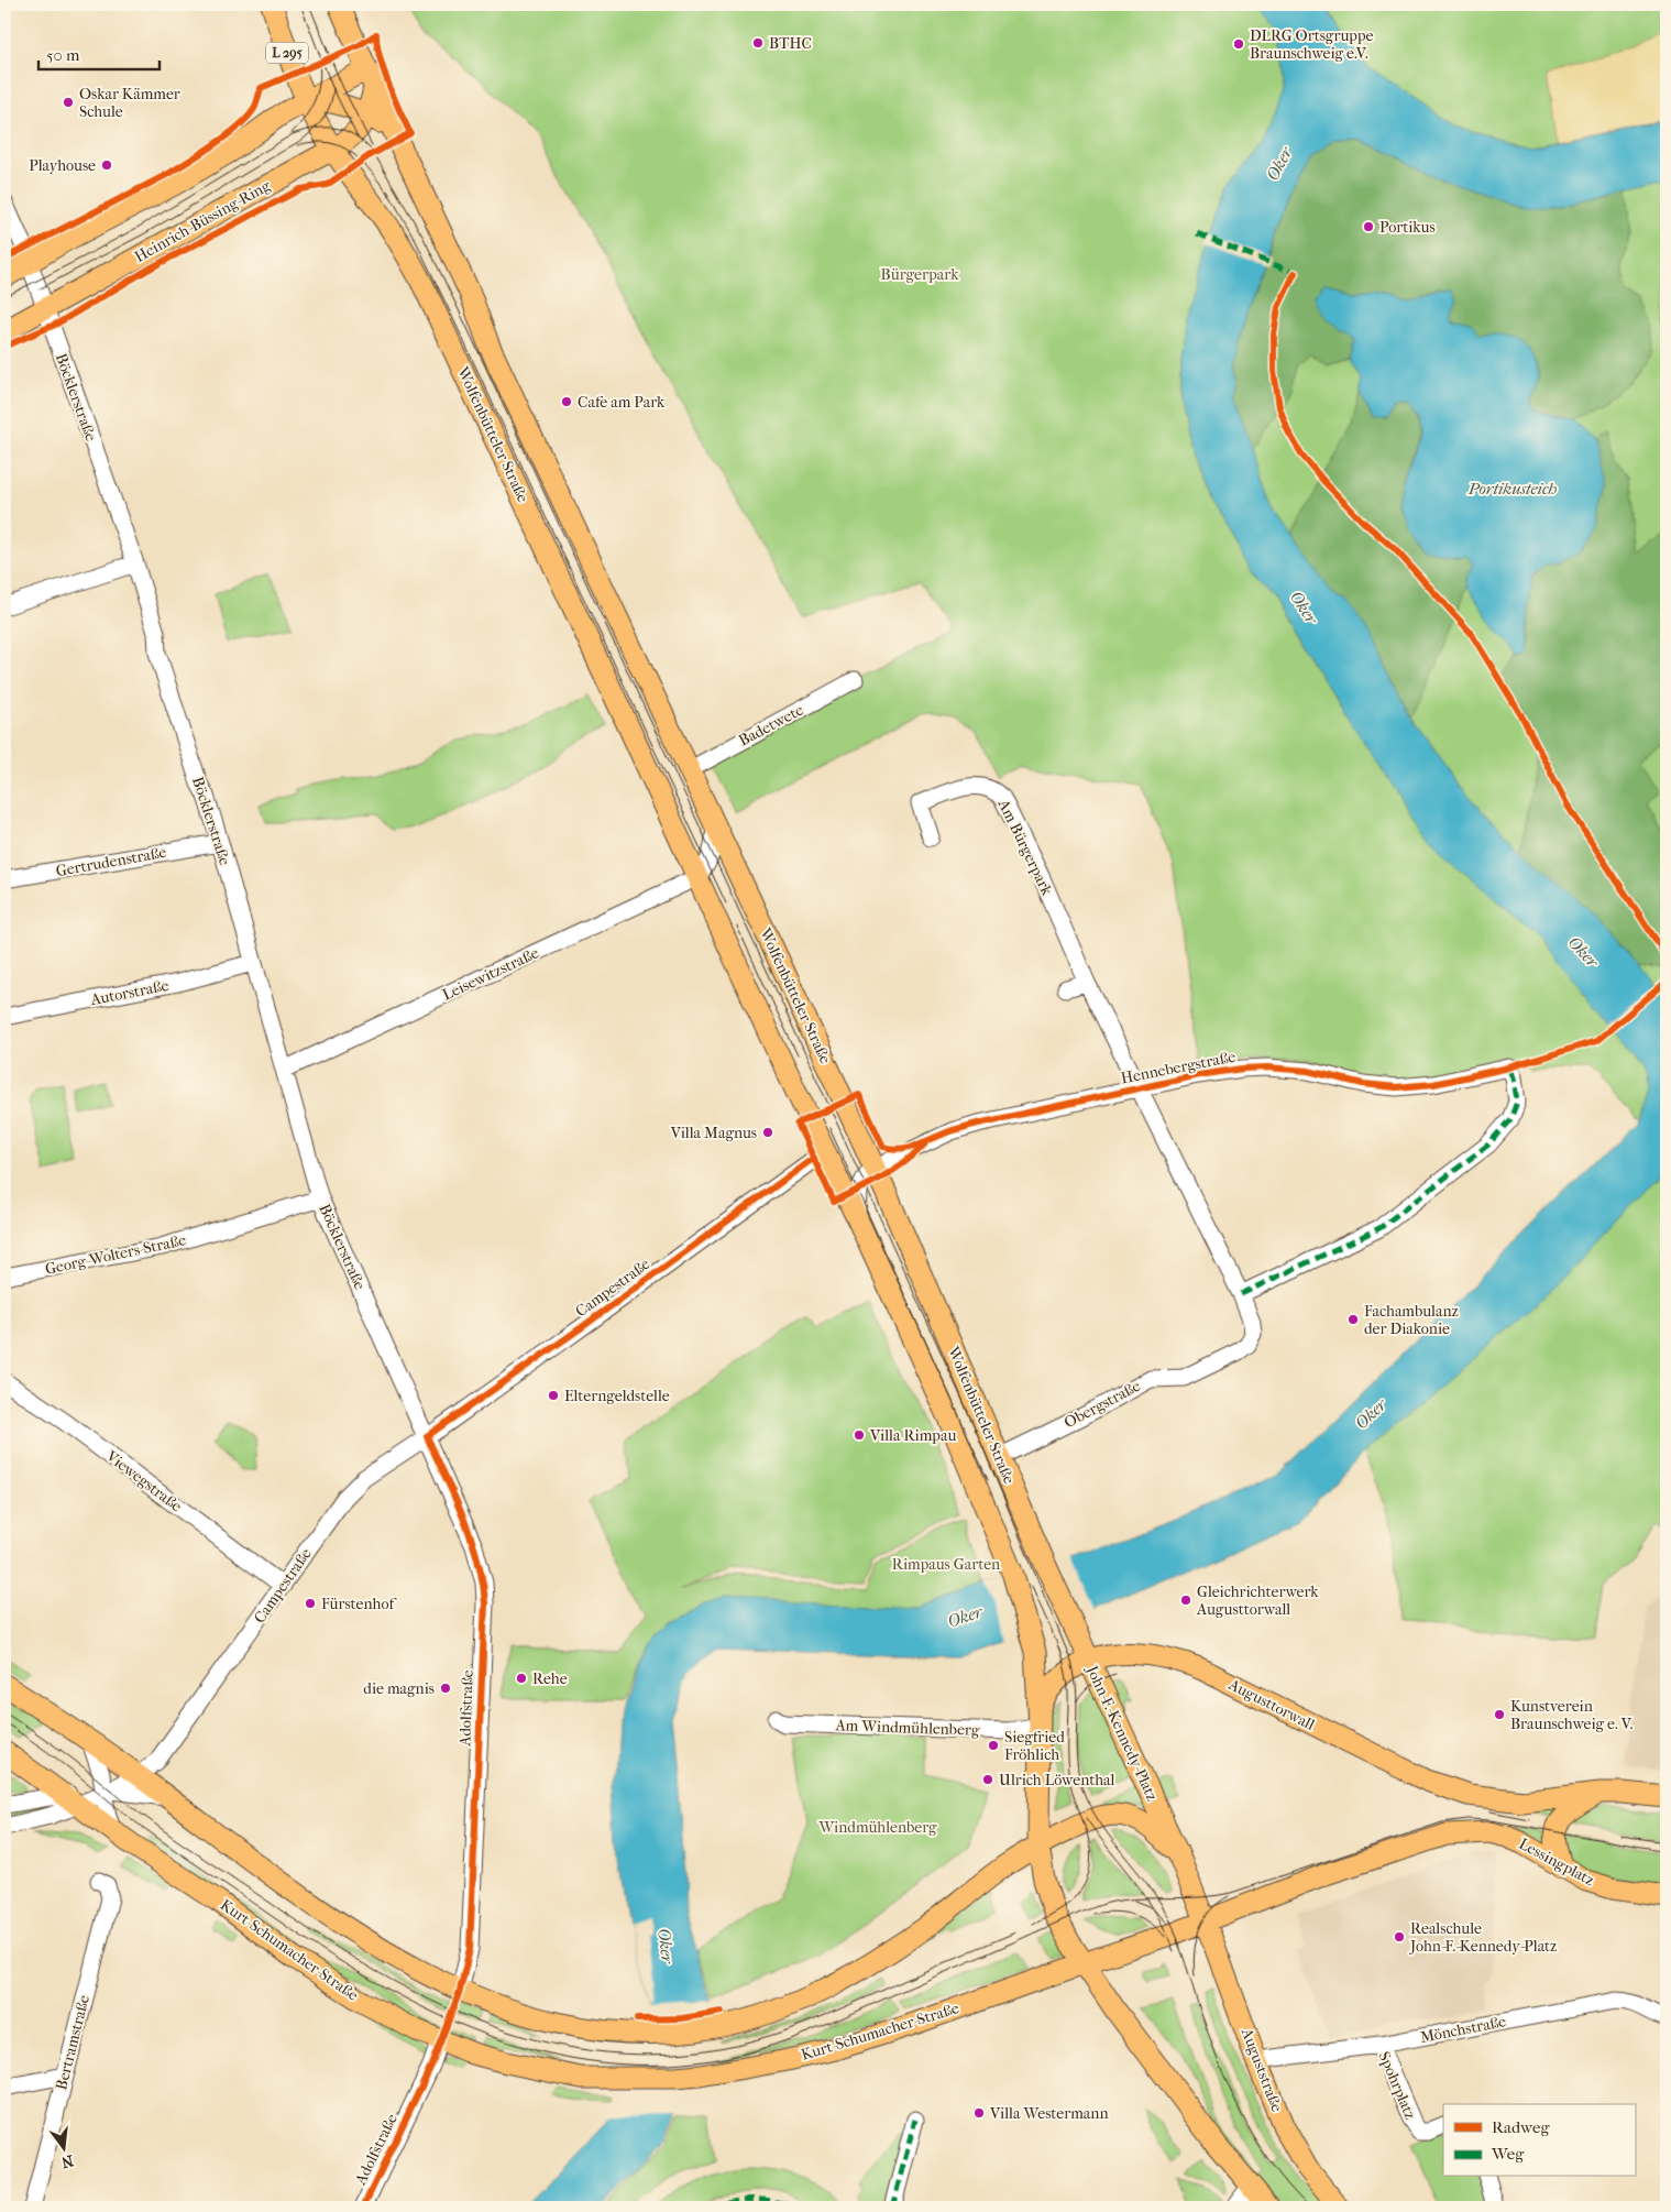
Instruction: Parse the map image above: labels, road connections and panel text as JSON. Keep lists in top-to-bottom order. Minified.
{"streets":{"main road":["L 295","Heinrich-Büssing-Ring","Wolfenbütteler Straße","Augusttorwall","John-F.-Kennedy-Platz","Lessingplatz","Kurt-Schumacher-Straße","Auguststraße"],"street":["Böcklerstraße","Badetwete","Am Bürgerpark","Gertrudenstraße","Leisewitzstraße","Autorstraße","Hennebergstraße","Georg-Wolters-Straße","Campestraße","Obergstraße","Viewegstraße","Adolfstraße","Am Windmühlenberg","Mönchstraße","Bertramstraße","Spohrplatz"]},"crossings":[["Heinrich-Büssing-Ring","Böcklerstraße"],["Heinrich-Büssing-Ring","Wolfenbütteler Straße"],["Böcklerstraße","Gertrudenstraße"],["Böcklerstraße","Leisewitzstraße"],["Böcklerstraße","Autorstraße"],["Böcklerstraße","Georg-Wolters-Straße"],["Böcklerstraße","Campestraße"],["Böcklerstraße","Adolfstraße"],["Wolfenbütteler Straße","Badetwete"],["Wolfenbütteler Straße","Leisewitzstraße"],["Wolfenbütteler Straße","Hennebergstraße"],["Wolfenbütteler Straße","Campestraße"],["Wolfenbütteler Straße","Obergstraße"],["Wolfenbütteler Straße","Augusttorwall"],["Wolfenbütteler Straße","John-F.-Kennedy-Platz"],["Am Bürgerpark","Hennebergstraße"],["Hennebergstraße","Obergstraße"],["Campestraße","Viewegstraße"],["Campestraße","Adolfstraße"],["Campestraße","Kurt-Schumacher-Straße"],["Augusttorwall","John-F.-Kennedy-Platz"],["Adolfstraße","Kurt-Schumacher-Straße"],["Am Windmühlenberg","John-F.-Kennedy-Platz"],["John-F.-Kennedy-Platz","Lessingplatz"],["John-F.-Kennedy-Platz","Kurt-Schumacher-Straße"],["John-F.-Kennedy-Platz","Auguststraße"],["Lessingplatz","Kurt-Schumacher-Straße"],["Lessingplatz","Auguststraße"],["Kurt-Schumacher-Straße","Auguststraße"],["Mönchstraße","Auguststraße"],["Mönchstraße","Spohrplatz"]],"water":["Oker","Portikusteich"],"parks":["Bürgerpark","Rimpaus Garten","Windmühlenberg"],"places":["BTHC","DLRG Ortsgruppe Braunschweig e.V.","Oskar Kämmer Schule","Playhouse","Portikus","Cafe am Park","Villa Magnus","Fachambulanz der Diakonie","Elterngeldstelle","Villa Rimpau","Gleichrichterwerk Augusttorwall","Fürstenhof","Rehe","die magnis","Kunstverein Braunschweig e. V.","Siegfried Fröhlich","Ulrich Löwenthal","Realschule John-F.-Kennedy-Platz","Villa Westermann"],"legend":["Radweg","Weg"],"scale_bar":"50 m","north":"bottom"}
